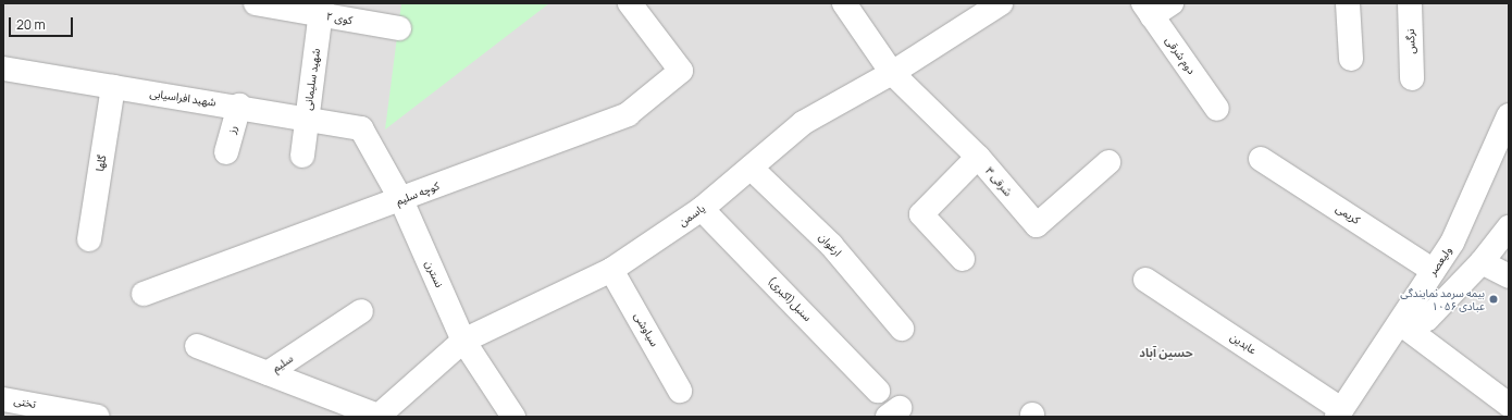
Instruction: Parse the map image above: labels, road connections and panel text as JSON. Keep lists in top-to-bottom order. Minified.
{"streets":{"street":["کوی ۲","نرگس","دوم شرقی","شهید سلیمانی","شهید افراسیابی","رز","گلها","۳ شرقی","کوچه سلیم","کریمی","یاسمن","ارغوان","ولیعصر","نسترن","سنبل(اکبری)","سیاوشی","عابدین","سلیم","تختی"]},"crossings":[["کوی ۲","شهید سلیمانی"],["شهید سلیمانی","شهید افراسیابی"],["شهید افراسیابی","رز"],["شهید افراسیابی","گلها"],["شهید افراسیابی","نسترن"],["۳ شرقی","یاسمن"],["کوچه سلیم","نسترن"],["کریمی","ولیعصر"],["یاسمن","ارغوان"],["یاسمن","نسترن"],["یاسمن","سنبل(اکبری)"],["یاسمن","سیاوشی"],["ولیعصر","عابدین"]],"districts":["حسین آباد"],"places":["بیمه سرمد نمایندگی ۱۰۵۶ عبادی"],"scale_bar":"20 m"}
